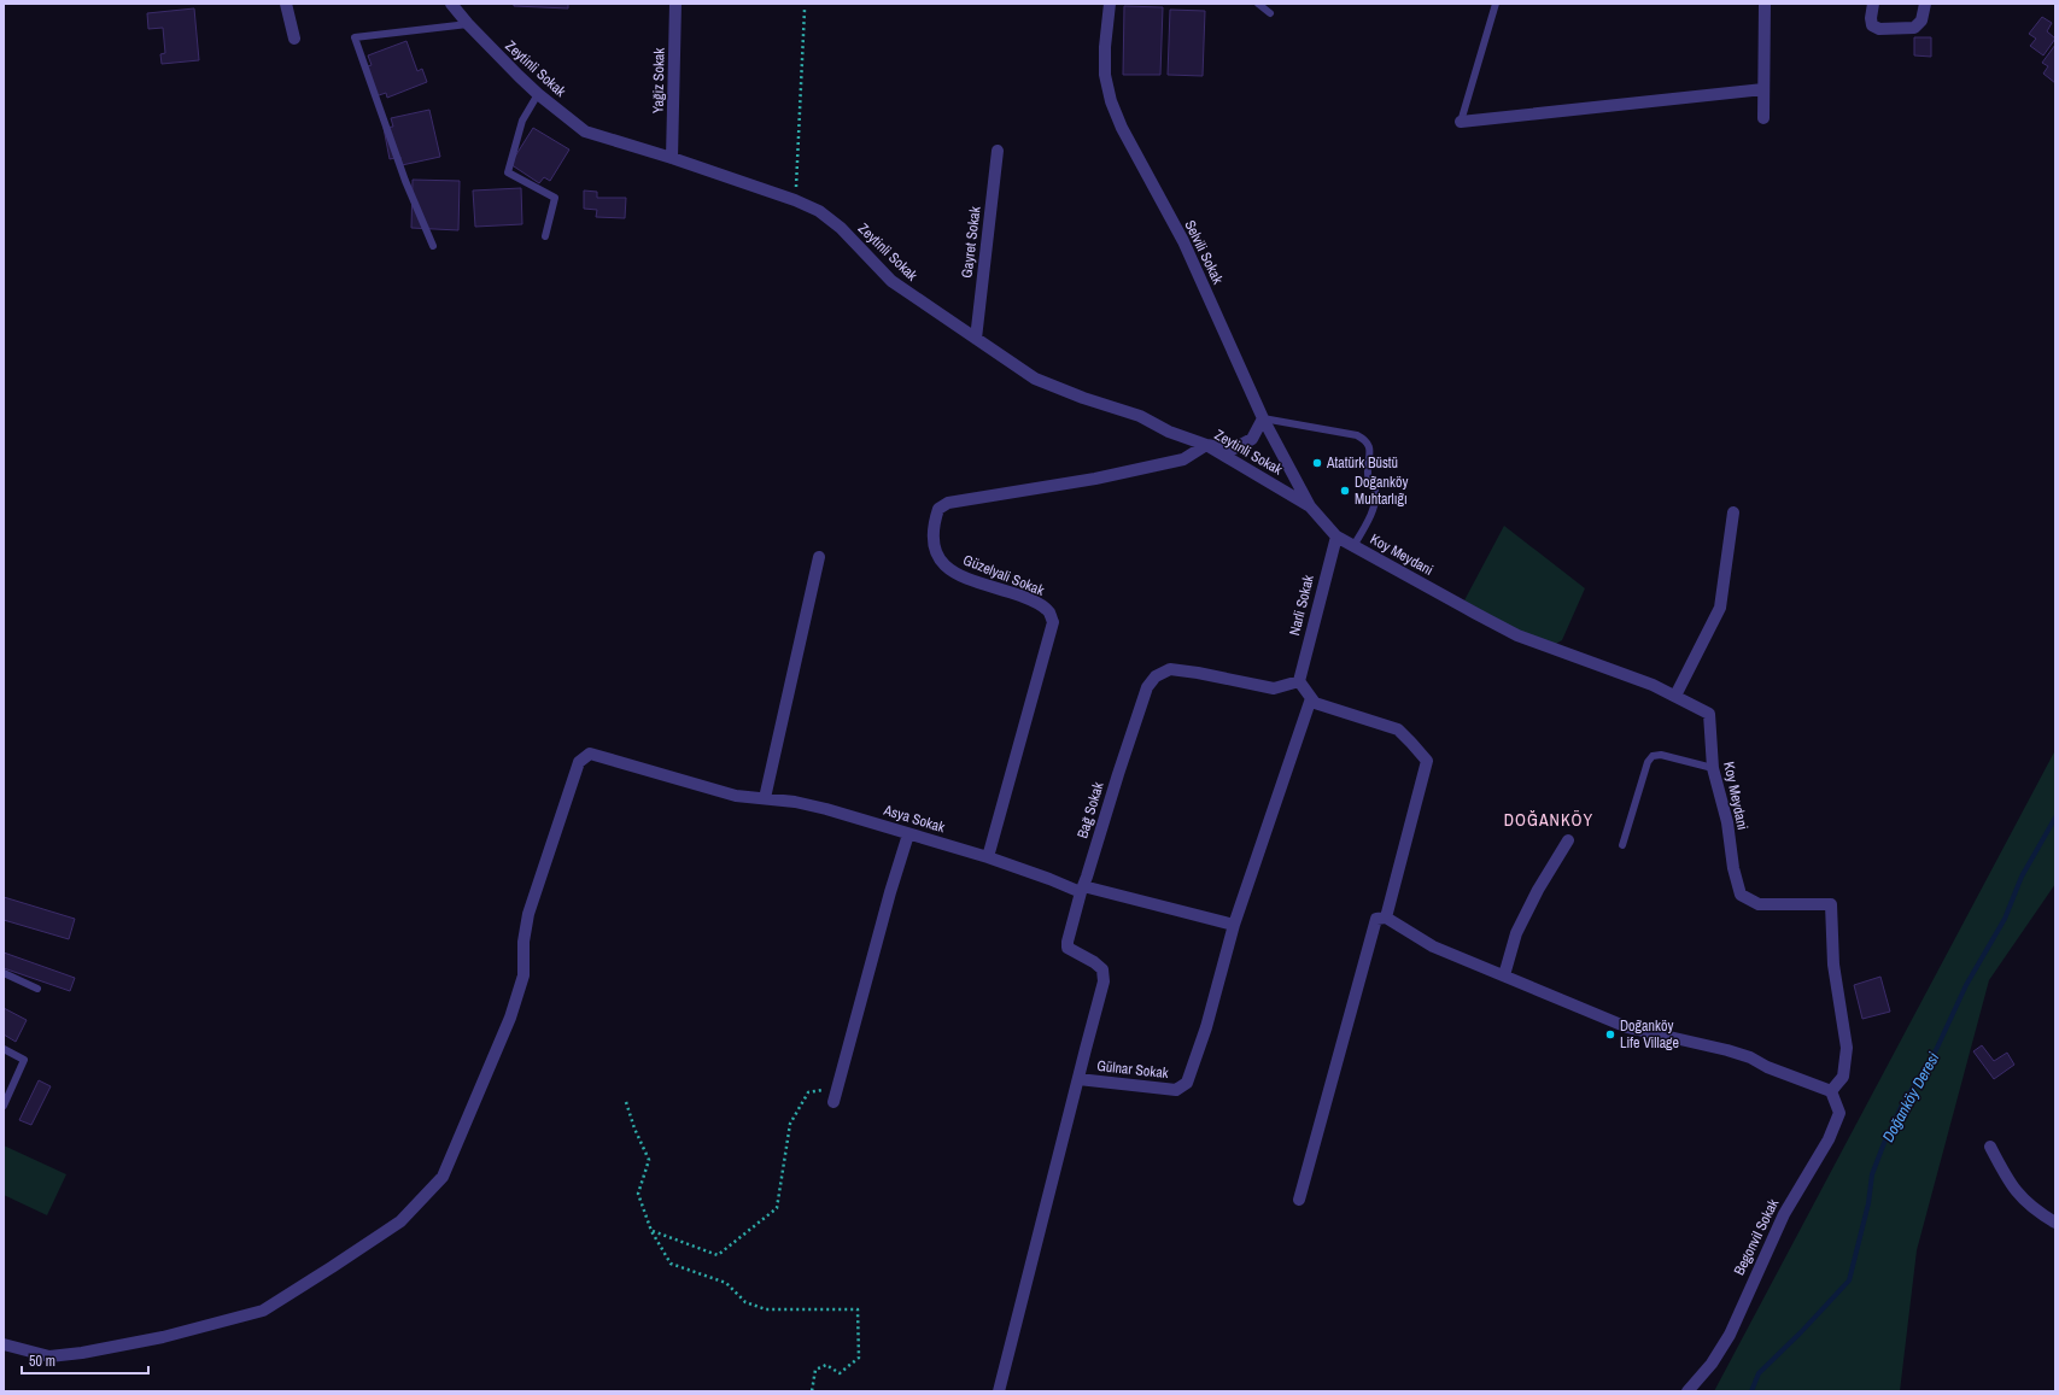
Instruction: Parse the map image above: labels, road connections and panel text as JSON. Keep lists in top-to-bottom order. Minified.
{"streets":{"street":["Zeytinli Sokak","Yağiz Sokak","Gayret Sokak","Selvili Sokak","Koy Meydani","Güzelyali Sokak","Narli Sokak","Bağ Sokak","Asya Sokak","Gülnar Sokak","Begonvil Sokak"]},"crossings":[["Zeytinli Sokak","Yağiz Sokak"],["Zeytinli Sokak","Gayret Sokak"],["Zeytinli Sokak","Selvili Sokak"],["Zeytinli Sokak","Koy Meydani"],["Zeytinli Sokak","Güzelyali Sokak"],["Zeytinli Sokak","Narli Sokak"],["Koy Meydani","Narli Sokak"],["Koy Meydani","Begonvil Sokak"],["Güzelyali Sokak","Asya Sokak"],["Narli Sokak","Bağ Sokak"],["Bağ Sokak","Asya Sokak"],["Bağ Sokak","Gülnar Sokak"],["Asya Sokak","Gülnar Sokak"]],"districts":["DOĞANKÖY"],"water":["Doğanköy Deresi"],"places":["Atatürk Büstü","Doğanköy Muhtarlığı","Doğanköy Life Village"],"scale_bar":"50 m"}
